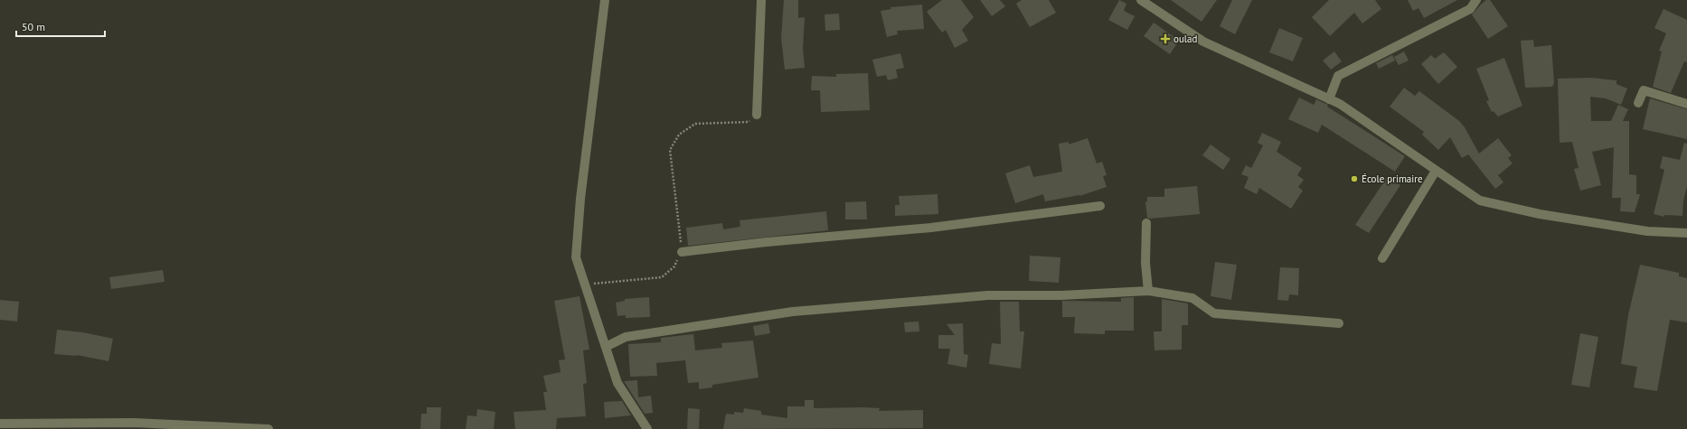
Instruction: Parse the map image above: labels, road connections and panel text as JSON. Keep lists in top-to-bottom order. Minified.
{"places":{"health":["oulad"],"other":["École primaire"]},"scale_bar":"50 m"}
